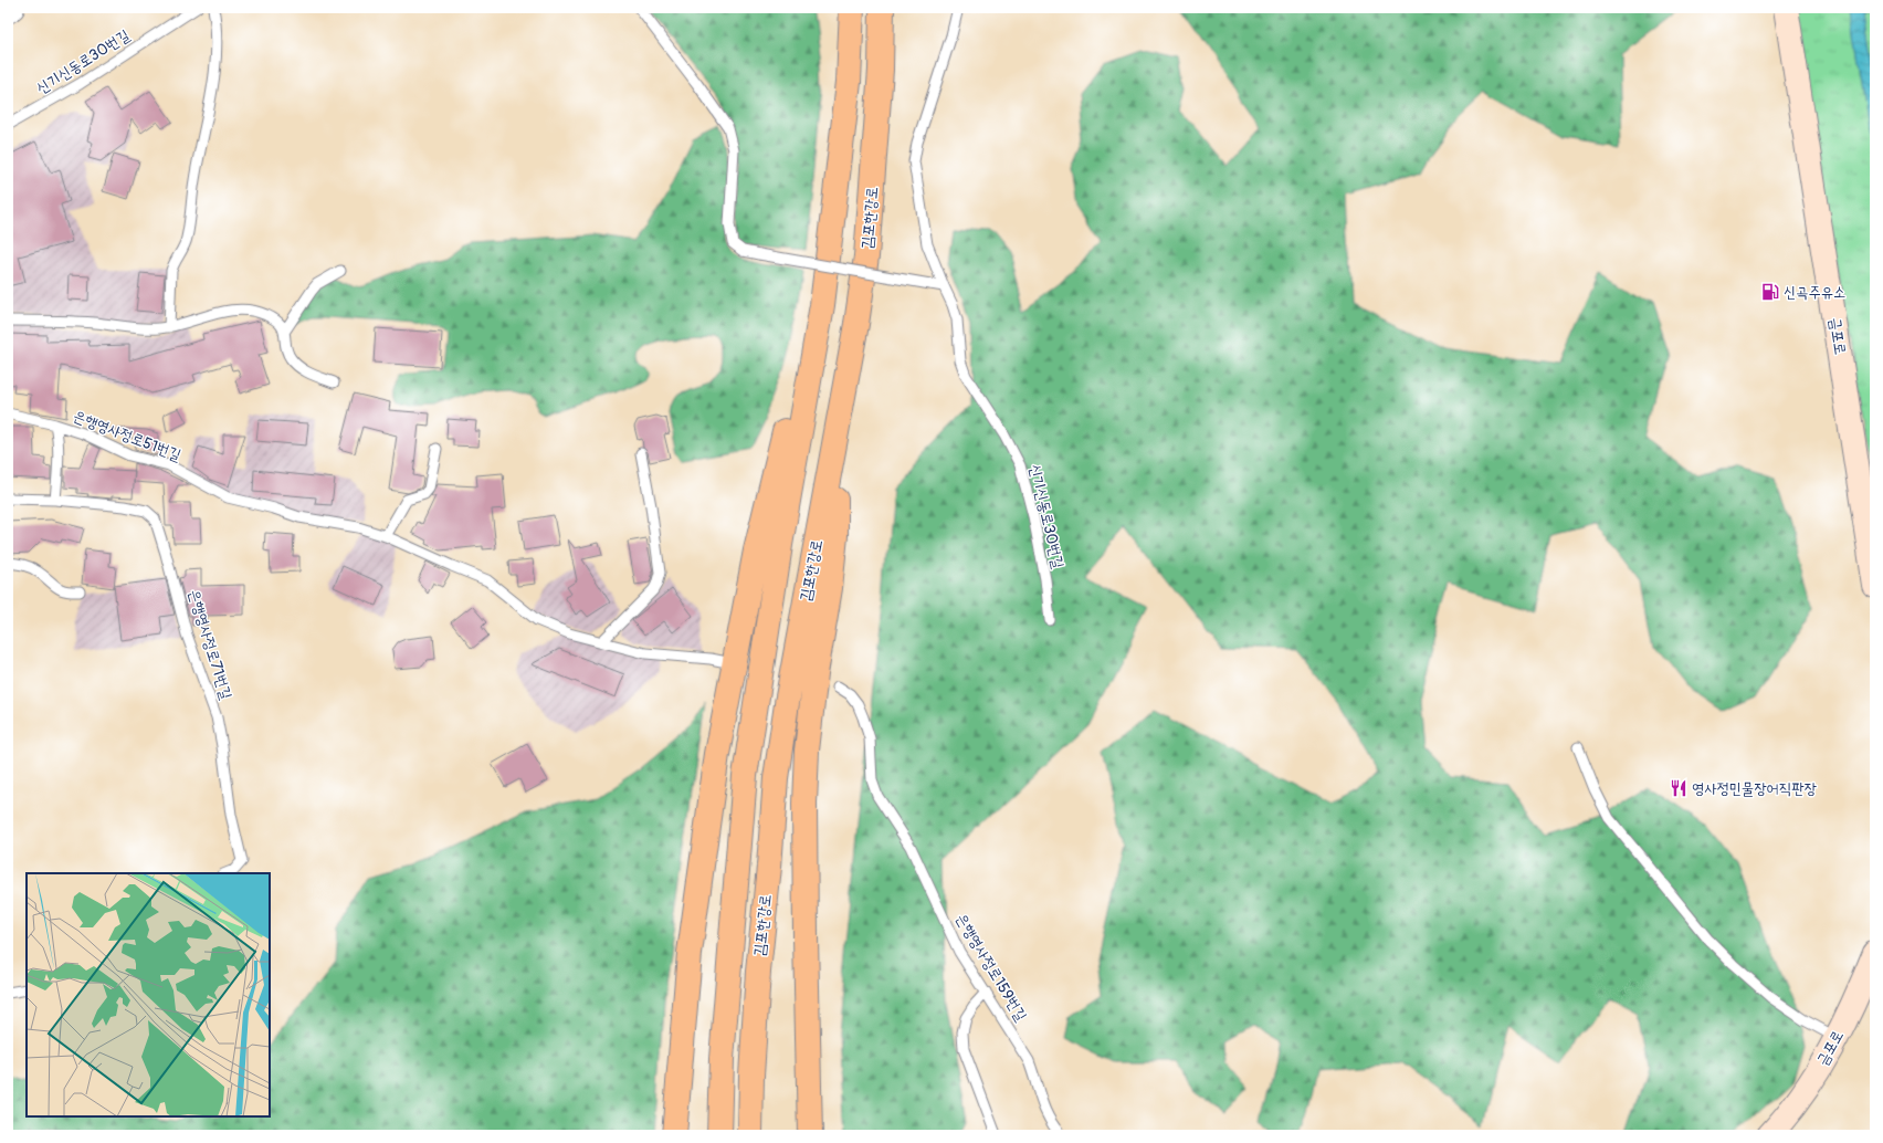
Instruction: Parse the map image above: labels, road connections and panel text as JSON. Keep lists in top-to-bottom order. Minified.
{"streets":{"highway":["김포한강로"],"main road":["금포로"],"lane":["신기신동로30번길","은행영사정로51번길","은행영사정로71번길","은행영사정로159번길"]},"places":{"fuel station":["신곡주유소"],"restaurant":["영사정민물장어직판장"]}}
